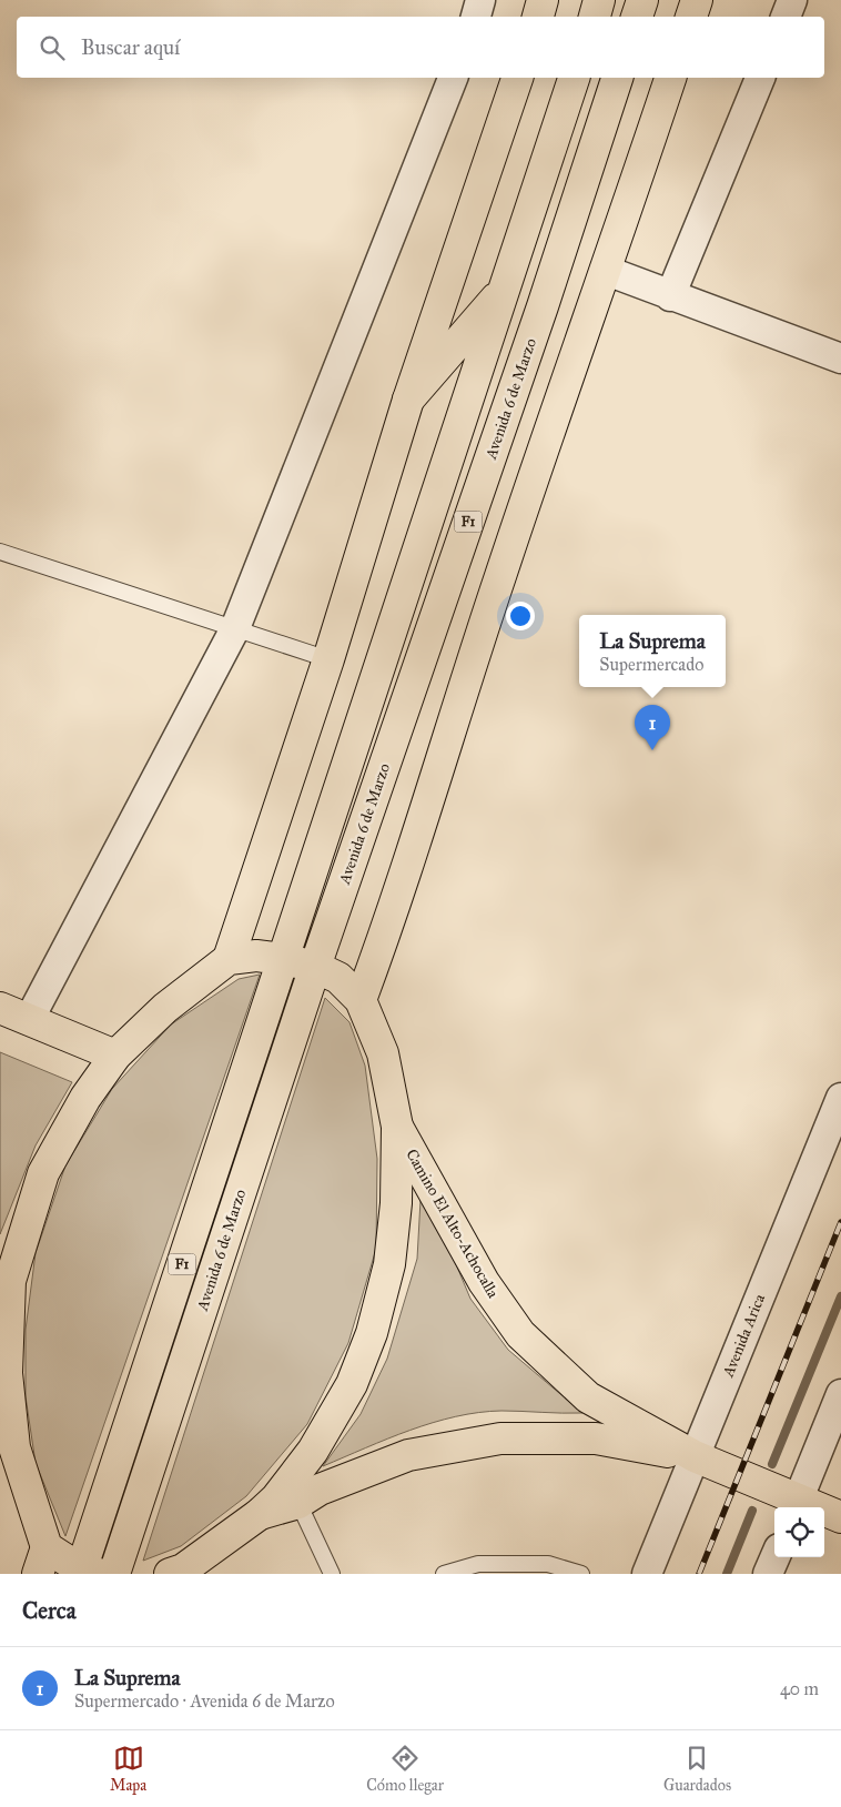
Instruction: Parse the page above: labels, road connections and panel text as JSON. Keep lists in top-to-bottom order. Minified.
{"streets":{"main road":["Avenida 6 de Marzo","F1","Camino El Alto-Achocalla"],"street":["Avenida Arica"]},"crossings":[["Avenida 6 de Marzo","F1"],["F1","Camino El Alto-Achocalla"],["Camino El Alto-Achocalla","Avenida Arica"]],"page":{"search":"Buscar aquí","popup":["La Suprema","Supermercado"],"pins":"1","heading":"Cerca","list":[{"mark":"1","name":"La Suprema","note":"Supermercado · Avenida 6 de Marzo","value":"40 m"}],"nav":["Mapa","Cómo llegar","Guardados"]}}
